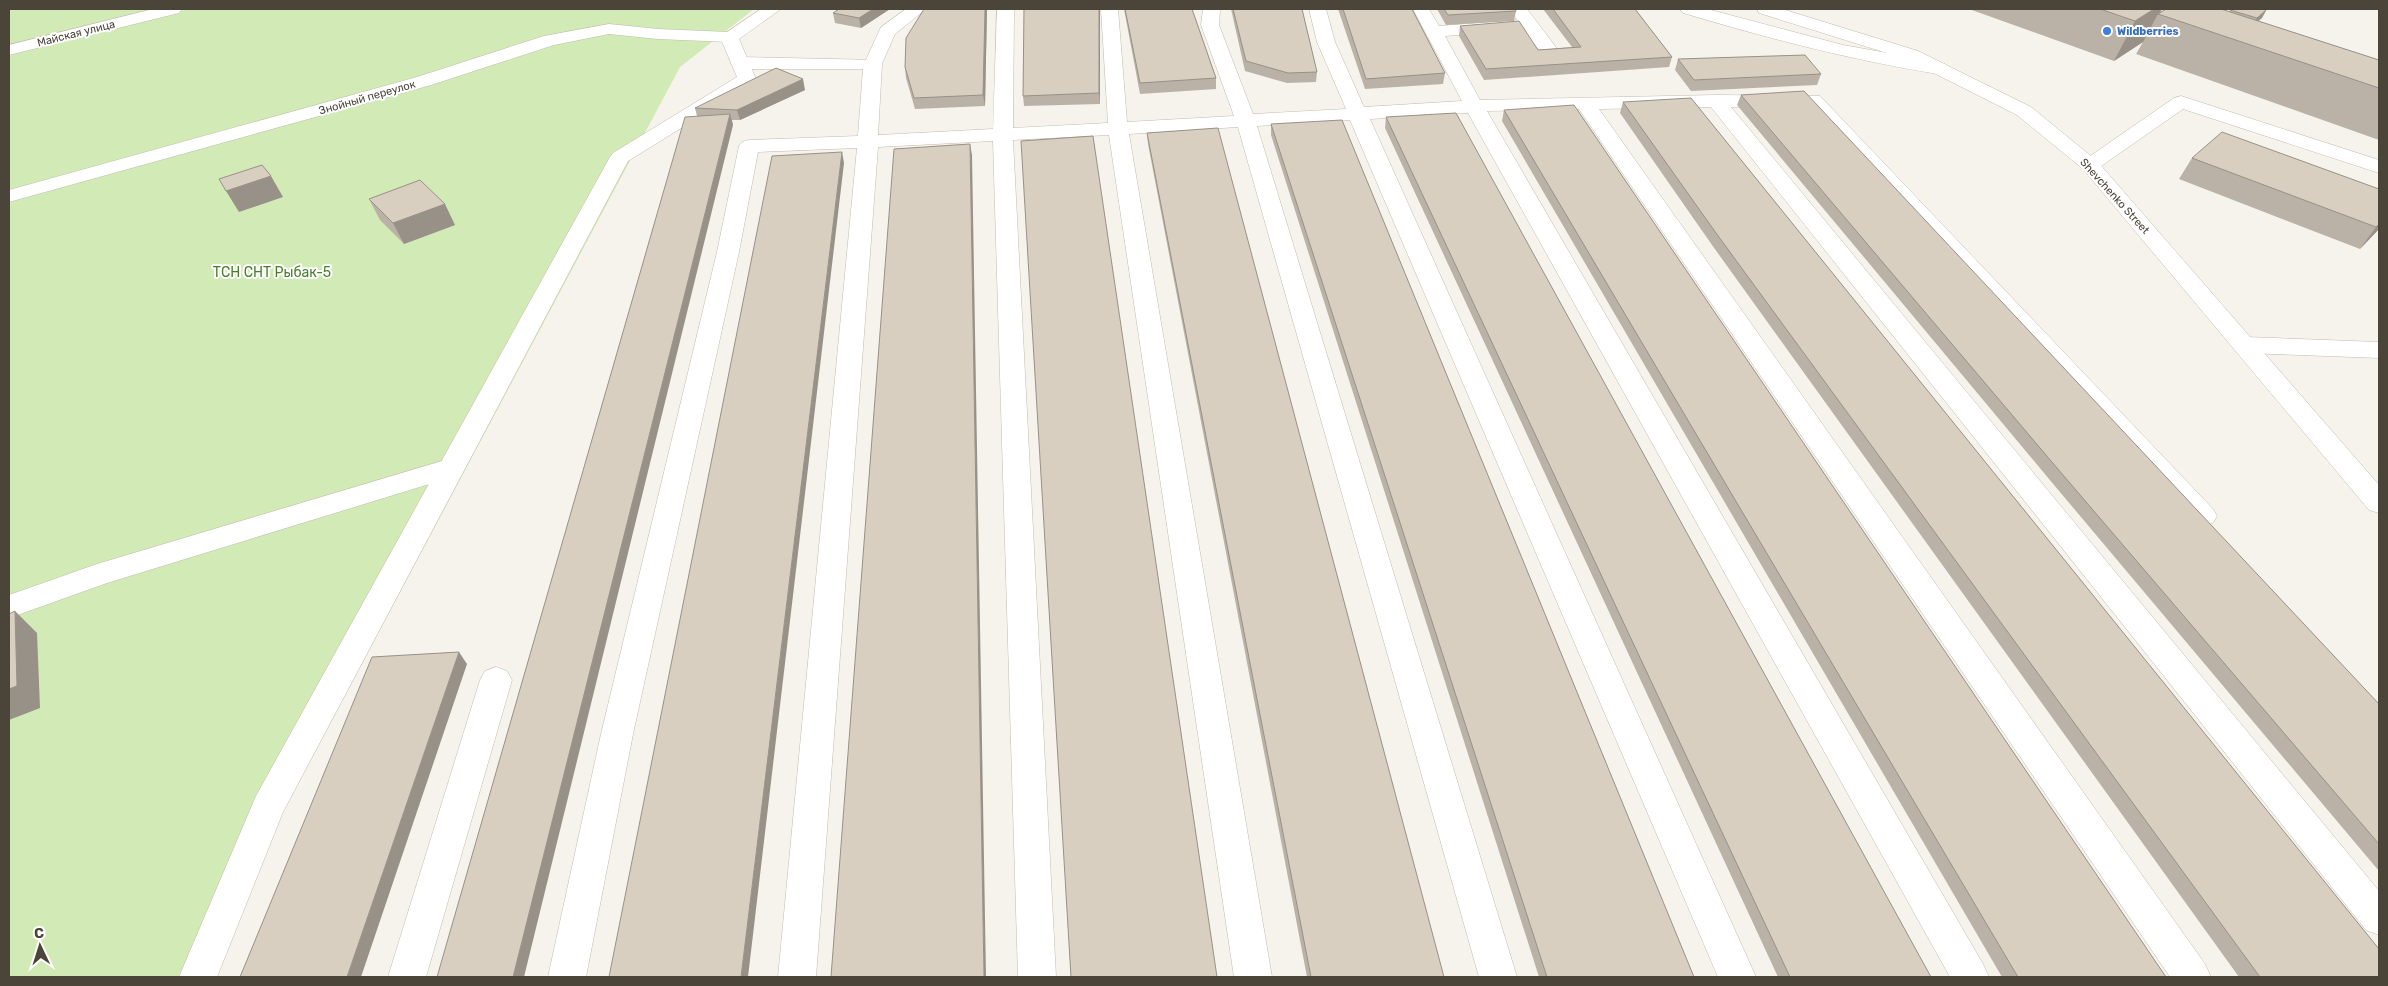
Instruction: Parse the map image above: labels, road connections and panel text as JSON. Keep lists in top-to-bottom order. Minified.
{"streets":{"street":["Майская улица","Знойный переулок","Shevchenko Street"]},"parks":["ТСН СНТ Рыбак-5"],"places":["Wildberries"],"north":"top"}
